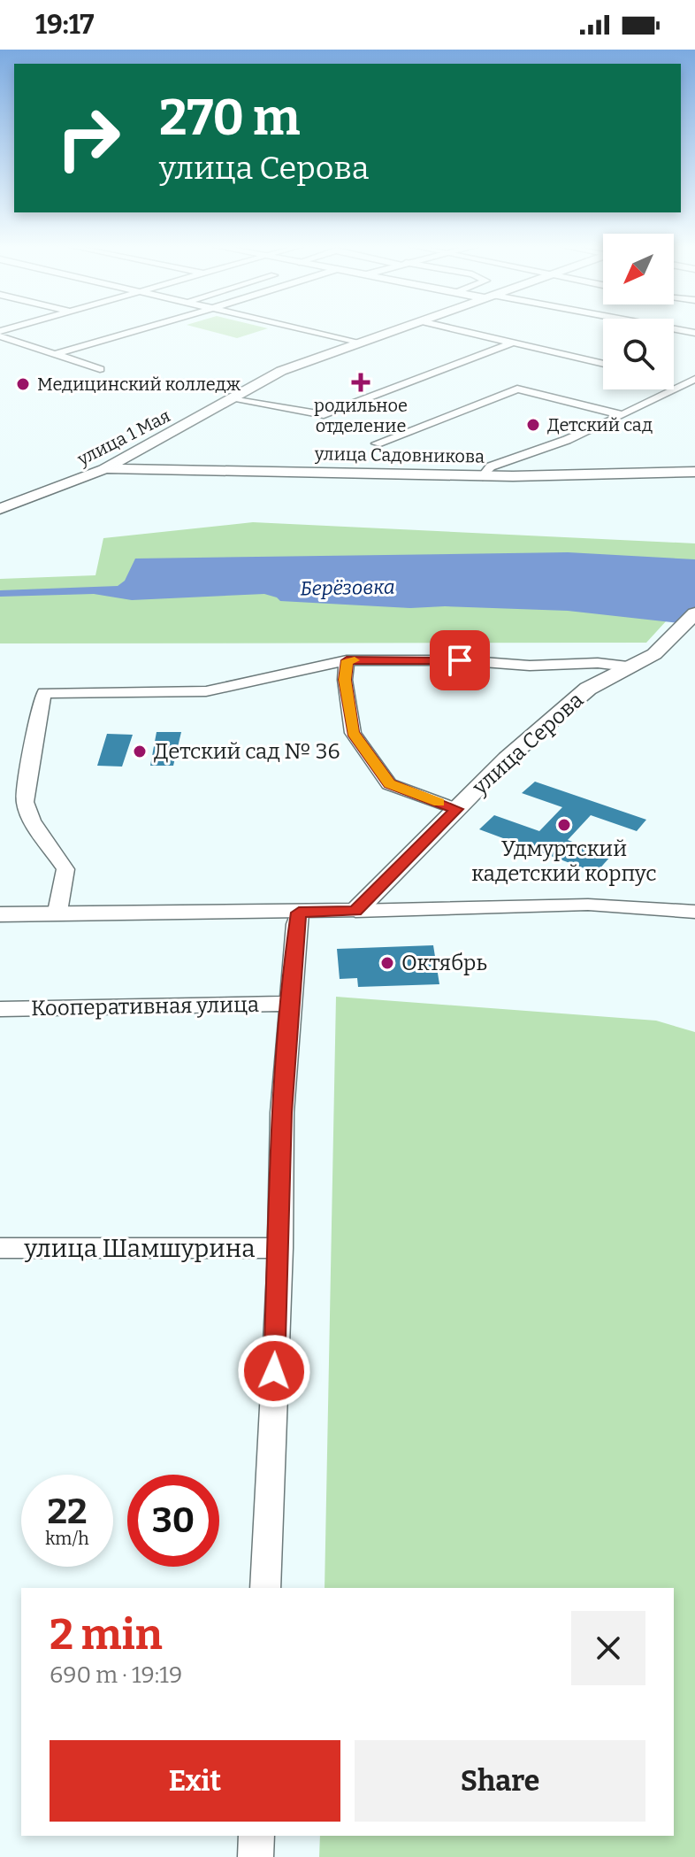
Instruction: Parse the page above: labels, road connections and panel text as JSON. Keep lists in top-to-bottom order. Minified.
{"streets":{"main road":["улица 1 Мая","улица Садовникова","улица Серова"],"street":["Кооперативная улица","улица Шамшурина"]},"crossings":[["улица 1 Мая","улица Садовникова"]],"water":["Берёзовка"],"places":{"health":["родильное отделение"],"other":["Медицинский колледж","Детский сад","Детский сад № 36","Удмуртский кадетский корпус","Октябрь"]},"north":"bottom left","page":{"status":"19:17","turn":["270 m","улица Серова"],"speed":"22 km/h","limit":"30","heading":["2 min","690 m · 19:19"],"buttons":["Exit","Share"]}}
